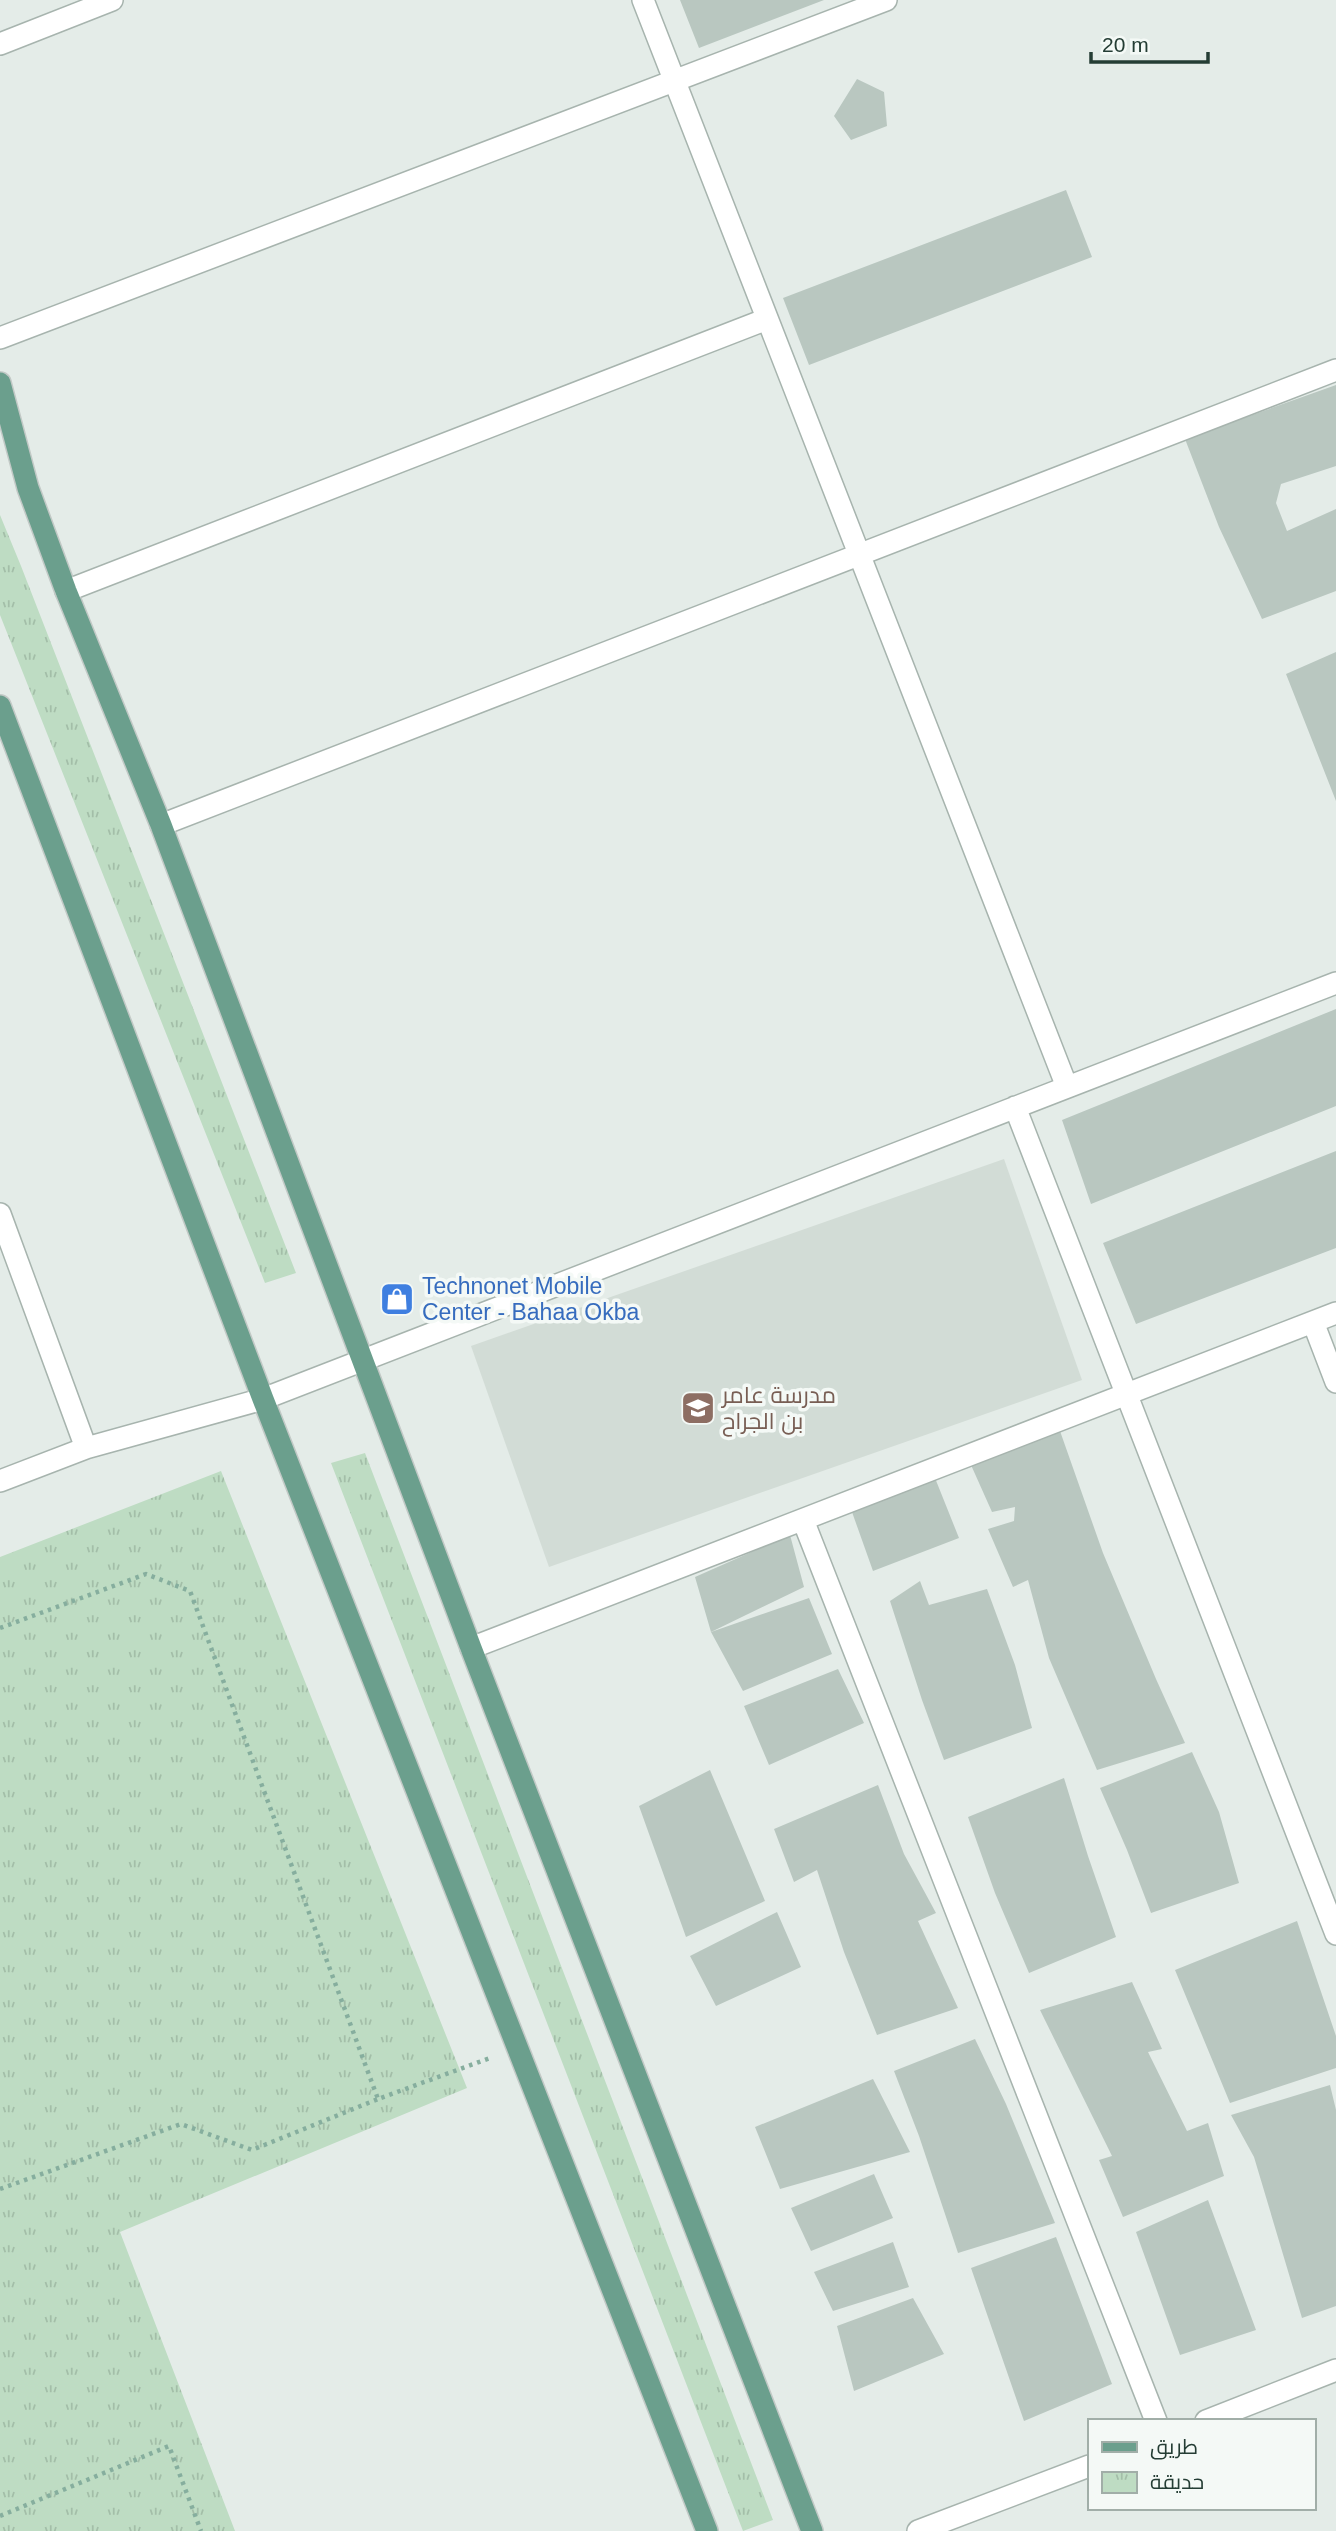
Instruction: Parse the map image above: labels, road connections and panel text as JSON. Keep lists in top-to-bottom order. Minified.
{"places":{"shop":["Technonet Mobile Center - Bahaa Okba"],"school or university":["مدرسة عامر بن الجراح"]},"legend":["طريق","حديقة"],"scale_bar":"20 m"}
